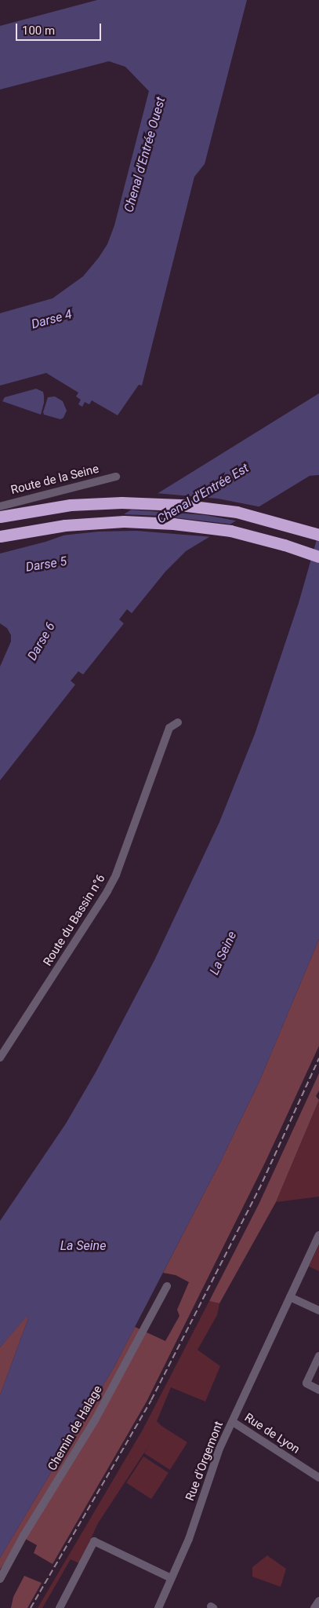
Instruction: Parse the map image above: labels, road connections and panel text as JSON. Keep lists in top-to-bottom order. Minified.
{"streets":{"street":["Route de la Seine","Route du Bassin n°6","Chemin de Halage","Rue de Lyon","Rue d'Orgemont"]},"crossings":[["Rue de Lyon","Rue d'Orgemont"]],"water":["Chenal d'Entrée Ouest","Darse 4","Chenal d'Entrée Est","Darse 5","Darse 6","La Seine"],"scale_bar":"100 m"}
